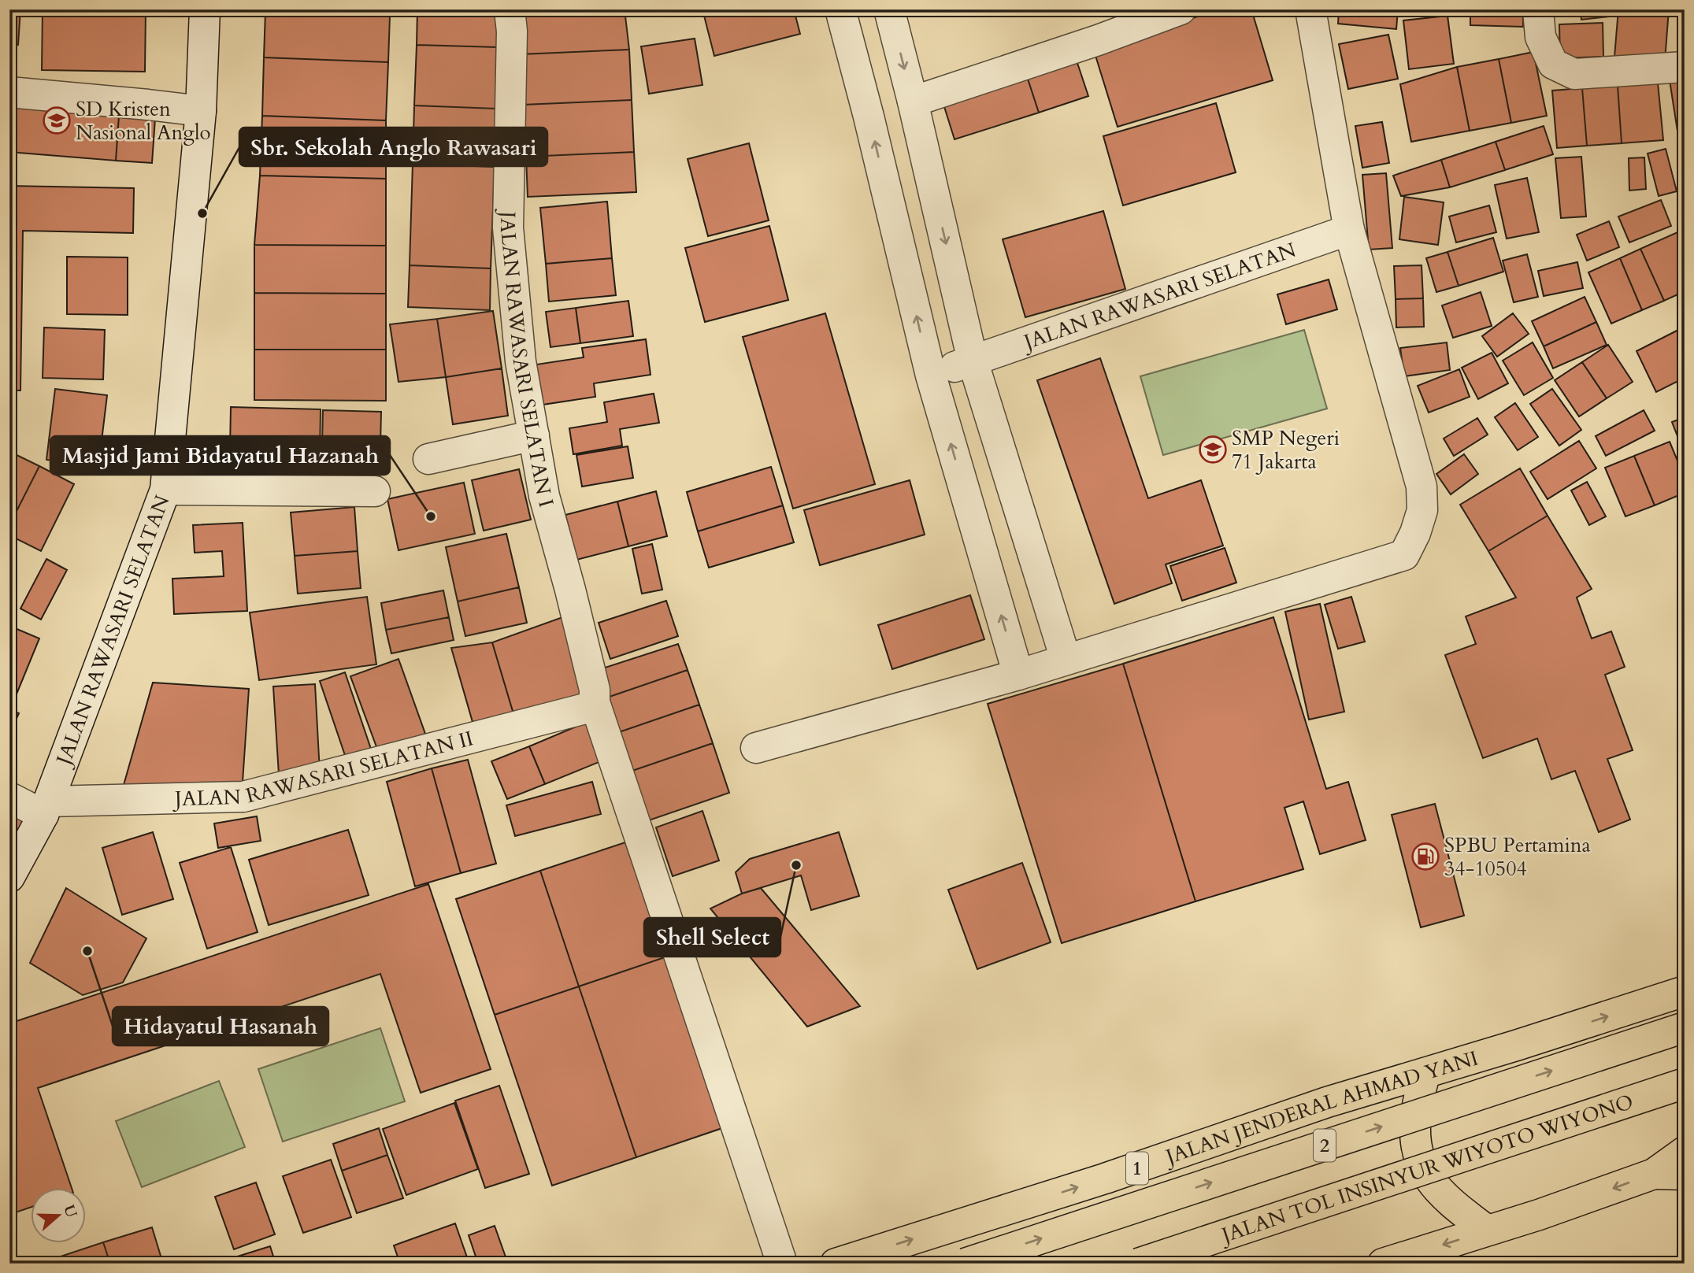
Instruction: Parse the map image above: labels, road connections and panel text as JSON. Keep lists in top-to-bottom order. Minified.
{"streets":{"highway":["JALAN JENDERAL AHMAD YANI","2","1","JALAN TOL INSINYUR WIYOTO WIYONO"],"street":["JALAN RAWASARI SELATAN","JALAN RAWASARI SELATAN I","JALAN RAWASARI SELATAN II"]},"crossings":[["JALAN RAWASARI SELATAN","JALAN RAWASARI SELATAN II"],["JALAN RAWASARI SELATAN I","JALAN RAWASARI SELATAN II"]],"places":{"school or university":["SD Kristen Nasional Anglo","SMP Negeri 71 Jakarta"],"other":["Sbr. Sekolah Anglo Rawasari","Masjid Jami Bidayatul Hazanah","Shell Select","Hidayatul Hasanah"],"fuel station":["SPBU Pertamina 34-10504"]},"north":"right"}
